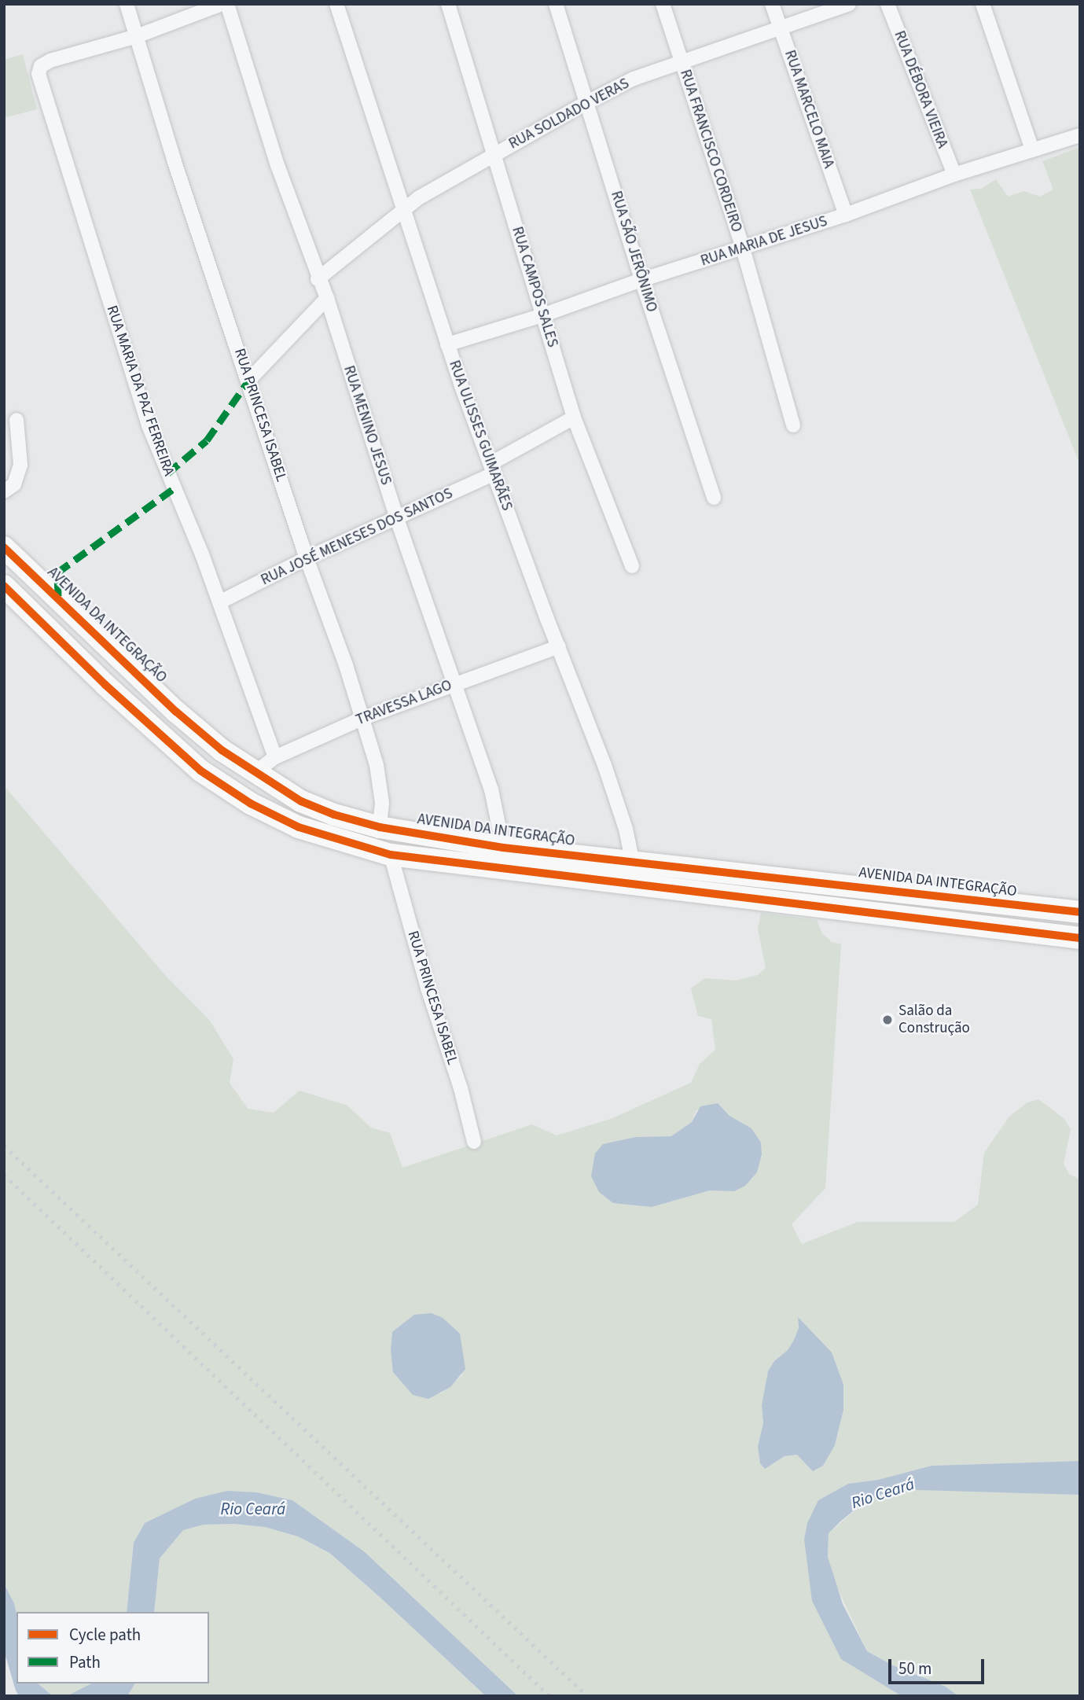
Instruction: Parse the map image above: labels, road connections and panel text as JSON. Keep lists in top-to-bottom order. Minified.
{"streets":{"main road":["AVENIDA DA INTEGRAÇÃO"],"street":["RUA DÉBORA VIEIRA","RUA MARCELO MAIA","RUA SOLDADO VERAS","RUA FRANCISCO CORDEIRO","RUA MARIA DE JESUS","RUA SÃO JERÔNIMO","RUA CAMPOS SALES","RUA MARIA DA PAZ FERREIRA","RUA PRINCESA ISABEL","RUA MENINO JESUS","RUA ULISSES GUIMARÃES","RUA JOSÉ MENESES DOS SANTOS","TRAVESSA LAGO"]},"crossings":[["RUA DÉBORA VIEIRA","RUA MARIA DE JESUS"],["RUA MARCELO MAIA","RUA SOLDADO VERAS"],["RUA MARCELO MAIA","RUA MARIA DE JESUS"],["RUA SOLDADO VERAS","RUA FRANCISCO CORDEIRO"],["RUA SOLDADO VERAS","RUA SÃO JERÔNIMO"],["RUA SOLDADO VERAS","RUA CAMPOS SALES"],["RUA SOLDADO VERAS","RUA MENINO JESUS"],["RUA SOLDADO VERAS","RUA ULISSES GUIMARÃES"],["RUA FRANCISCO CORDEIRO","RUA MARIA DE JESUS"],["RUA MARIA DE JESUS","RUA SÃO JERÔNIMO"],["RUA MARIA DE JESUS","RUA CAMPOS SALES"],["RUA MARIA DE JESUS","RUA ULISSES GUIMARÃES"],["RUA CAMPOS SALES","RUA JOSÉ MENESES DOS SANTOS"],["RUA MARIA DA PAZ FERREIRA","RUA PRINCESA ISABEL"],["RUA MARIA DA PAZ FERREIRA","RUA JOSÉ MENESES DOS SANTOS"],["RUA MARIA DA PAZ FERREIRA","TRAVESSA LAGO"],["RUA PRINCESA ISABEL","RUA JOSÉ MENESES DOS SANTOS"],["RUA PRINCESA ISABEL","AVENIDA DA INTEGRAÇÃO"],["RUA PRINCESA ISABEL","TRAVESSA LAGO"],["RUA MENINO JESUS","RUA JOSÉ MENESES DOS SANTOS"],["RUA MENINO JESUS","AVENIDA DA INTEGRAÇÃO"],["RUA MENINO JESUS","TRAVESSA LAGO"],["RUA ULISSES GUIMARÃES","RUA JOSÉ MENESES DOS SANTOS"],["RUA ULISSES GUIMARÃES","AVENIDA DA INTEGRAÇÃO"],["RUA ULISSES GUIMARÃES","TRAVESSA LAGO"],["AVENIDA DA INTEGRAÇÃO","TRAVESSA LAGO"]],"water":["Rio Ceará"],"places":["Salão da Construção"],"legend":["Cycle path","Path"],"scale_bar":"50 m"}
